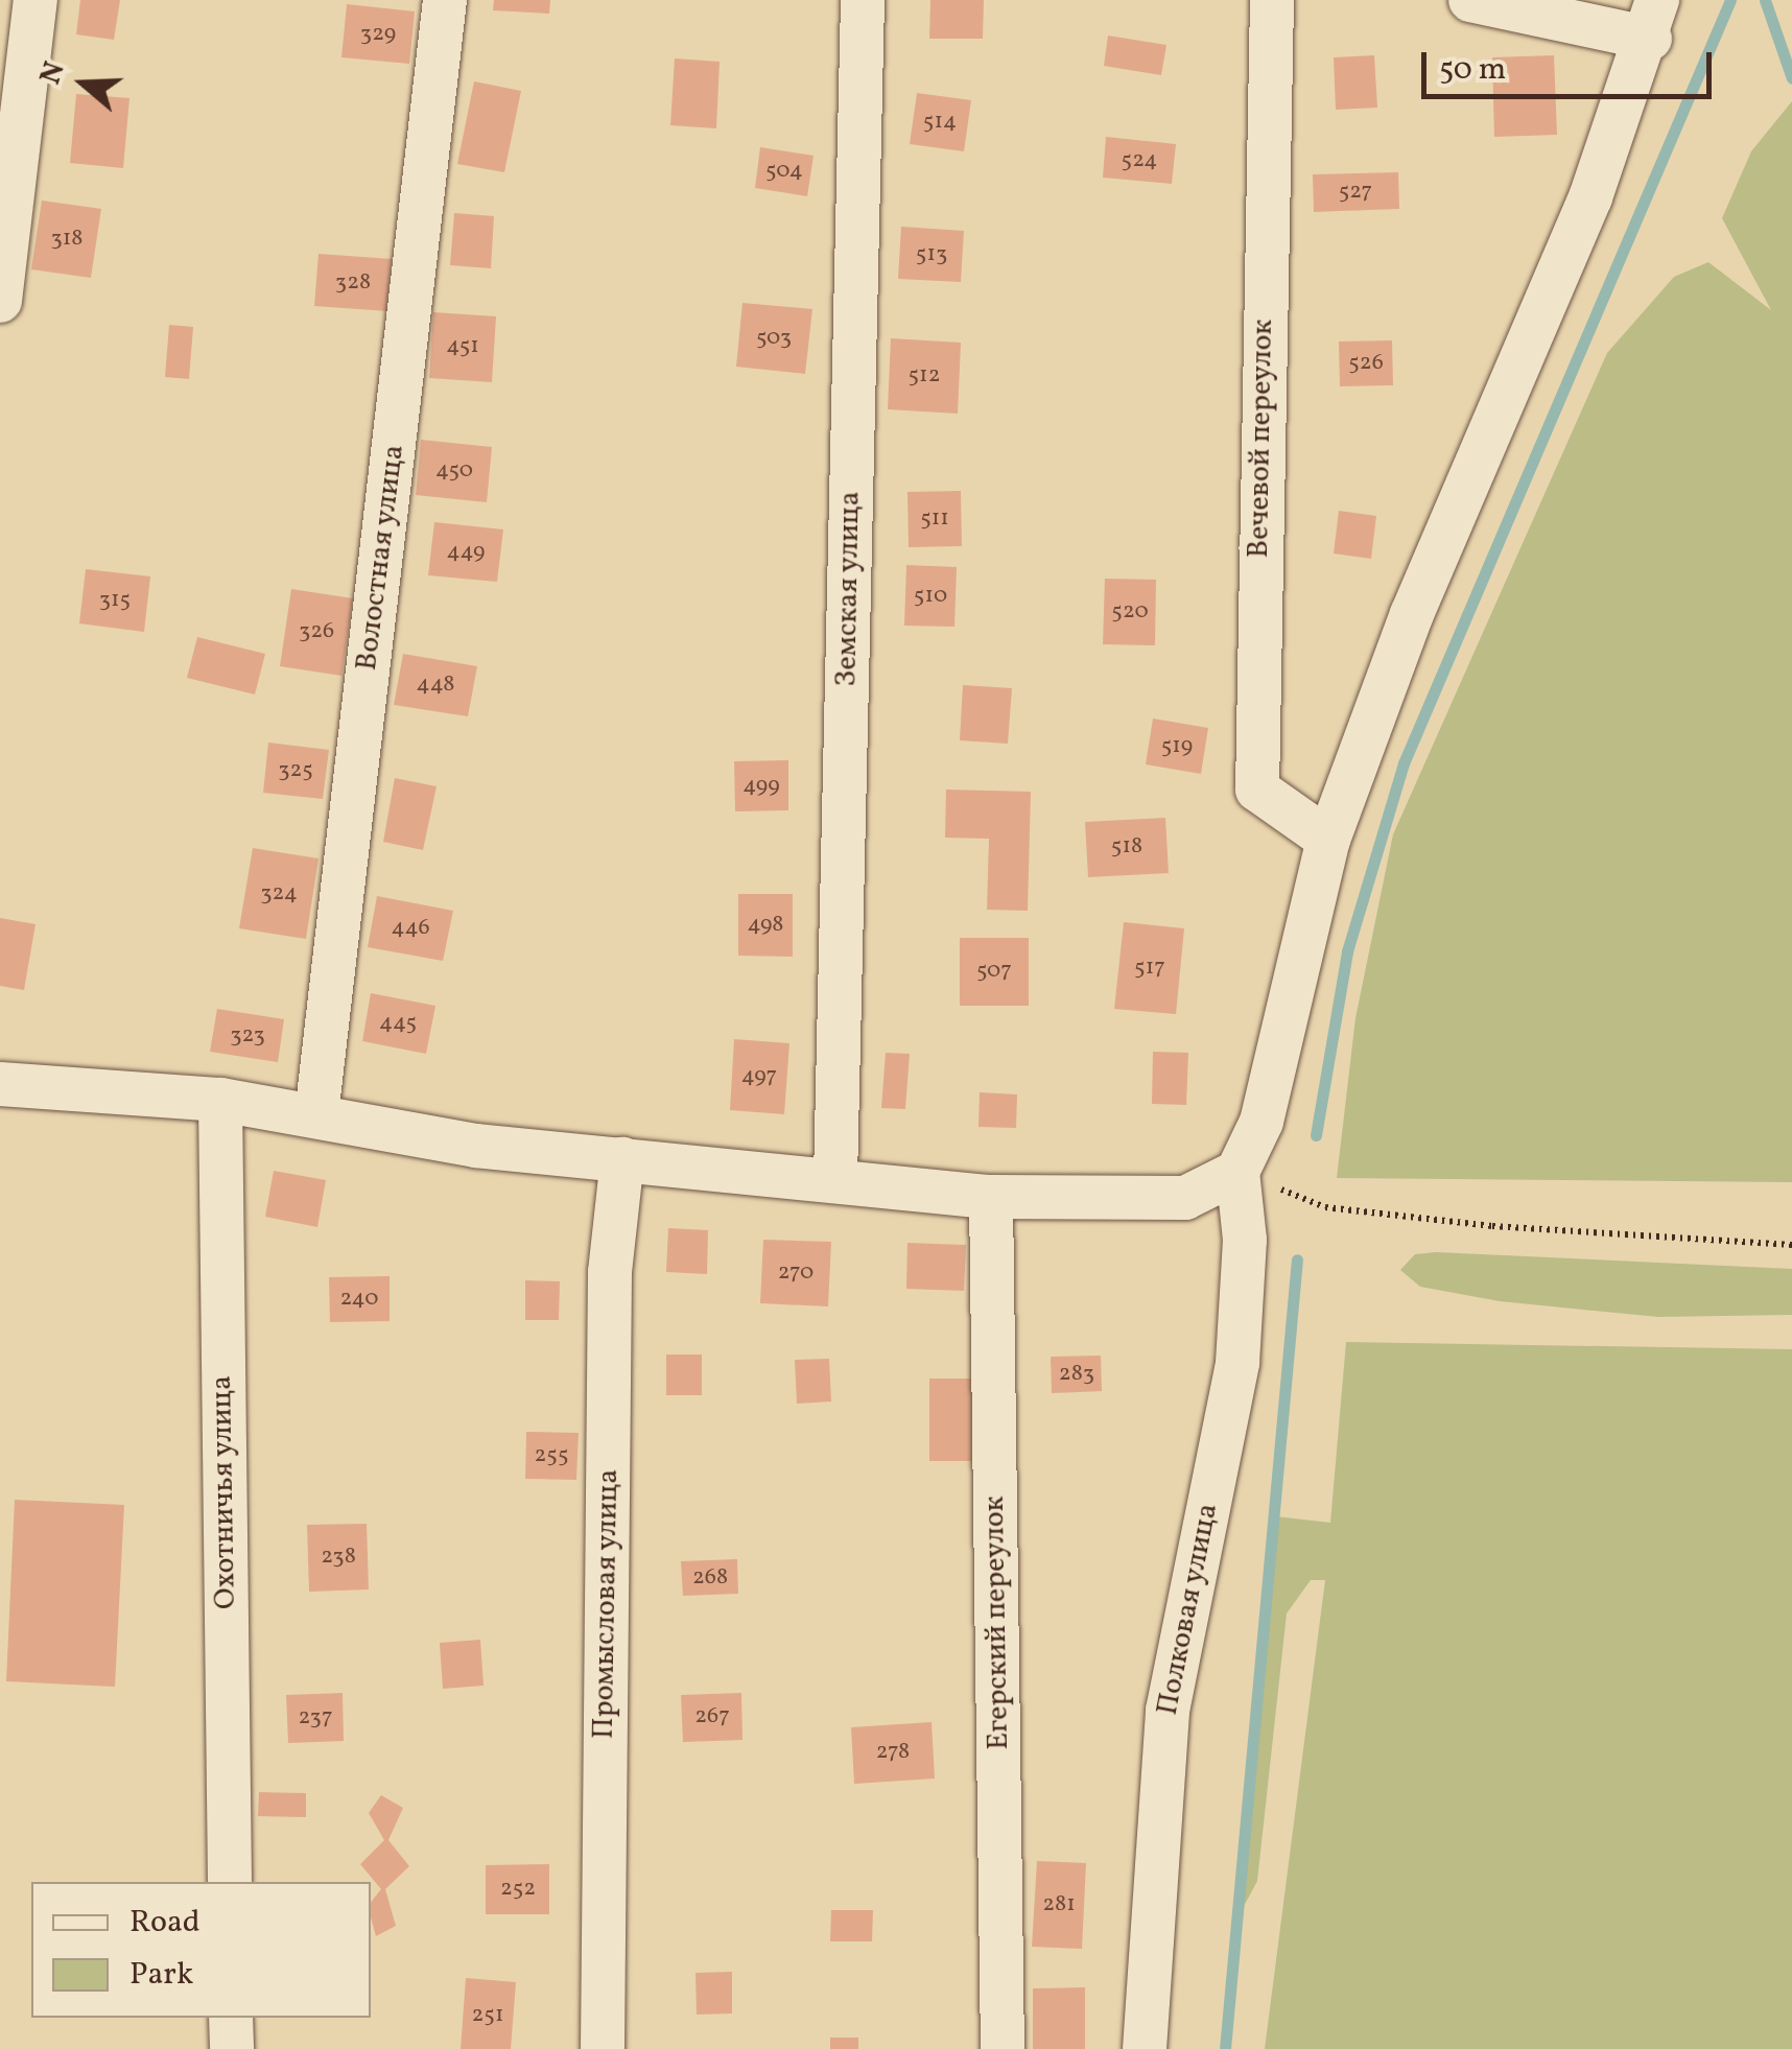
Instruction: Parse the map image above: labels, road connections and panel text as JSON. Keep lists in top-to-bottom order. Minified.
{"streets":{"street":["Вечевой переулок","Волостная улица","Земская улица","Охотничья улица","Промысловая улица","Полковая улица","Егерский переулок"]},"house_numbers":["329","514","524","504","527","318","513","328","503","451","526","512","450","511","449","510","315","520","326","448","519","325","499","518","324","498","446","517","507","445","323","497","270","240","283","255","238","268","267","237","278","252","281","251"],"legend":["Road","Park"],"scale_bar":"50 m","north":"left"}
